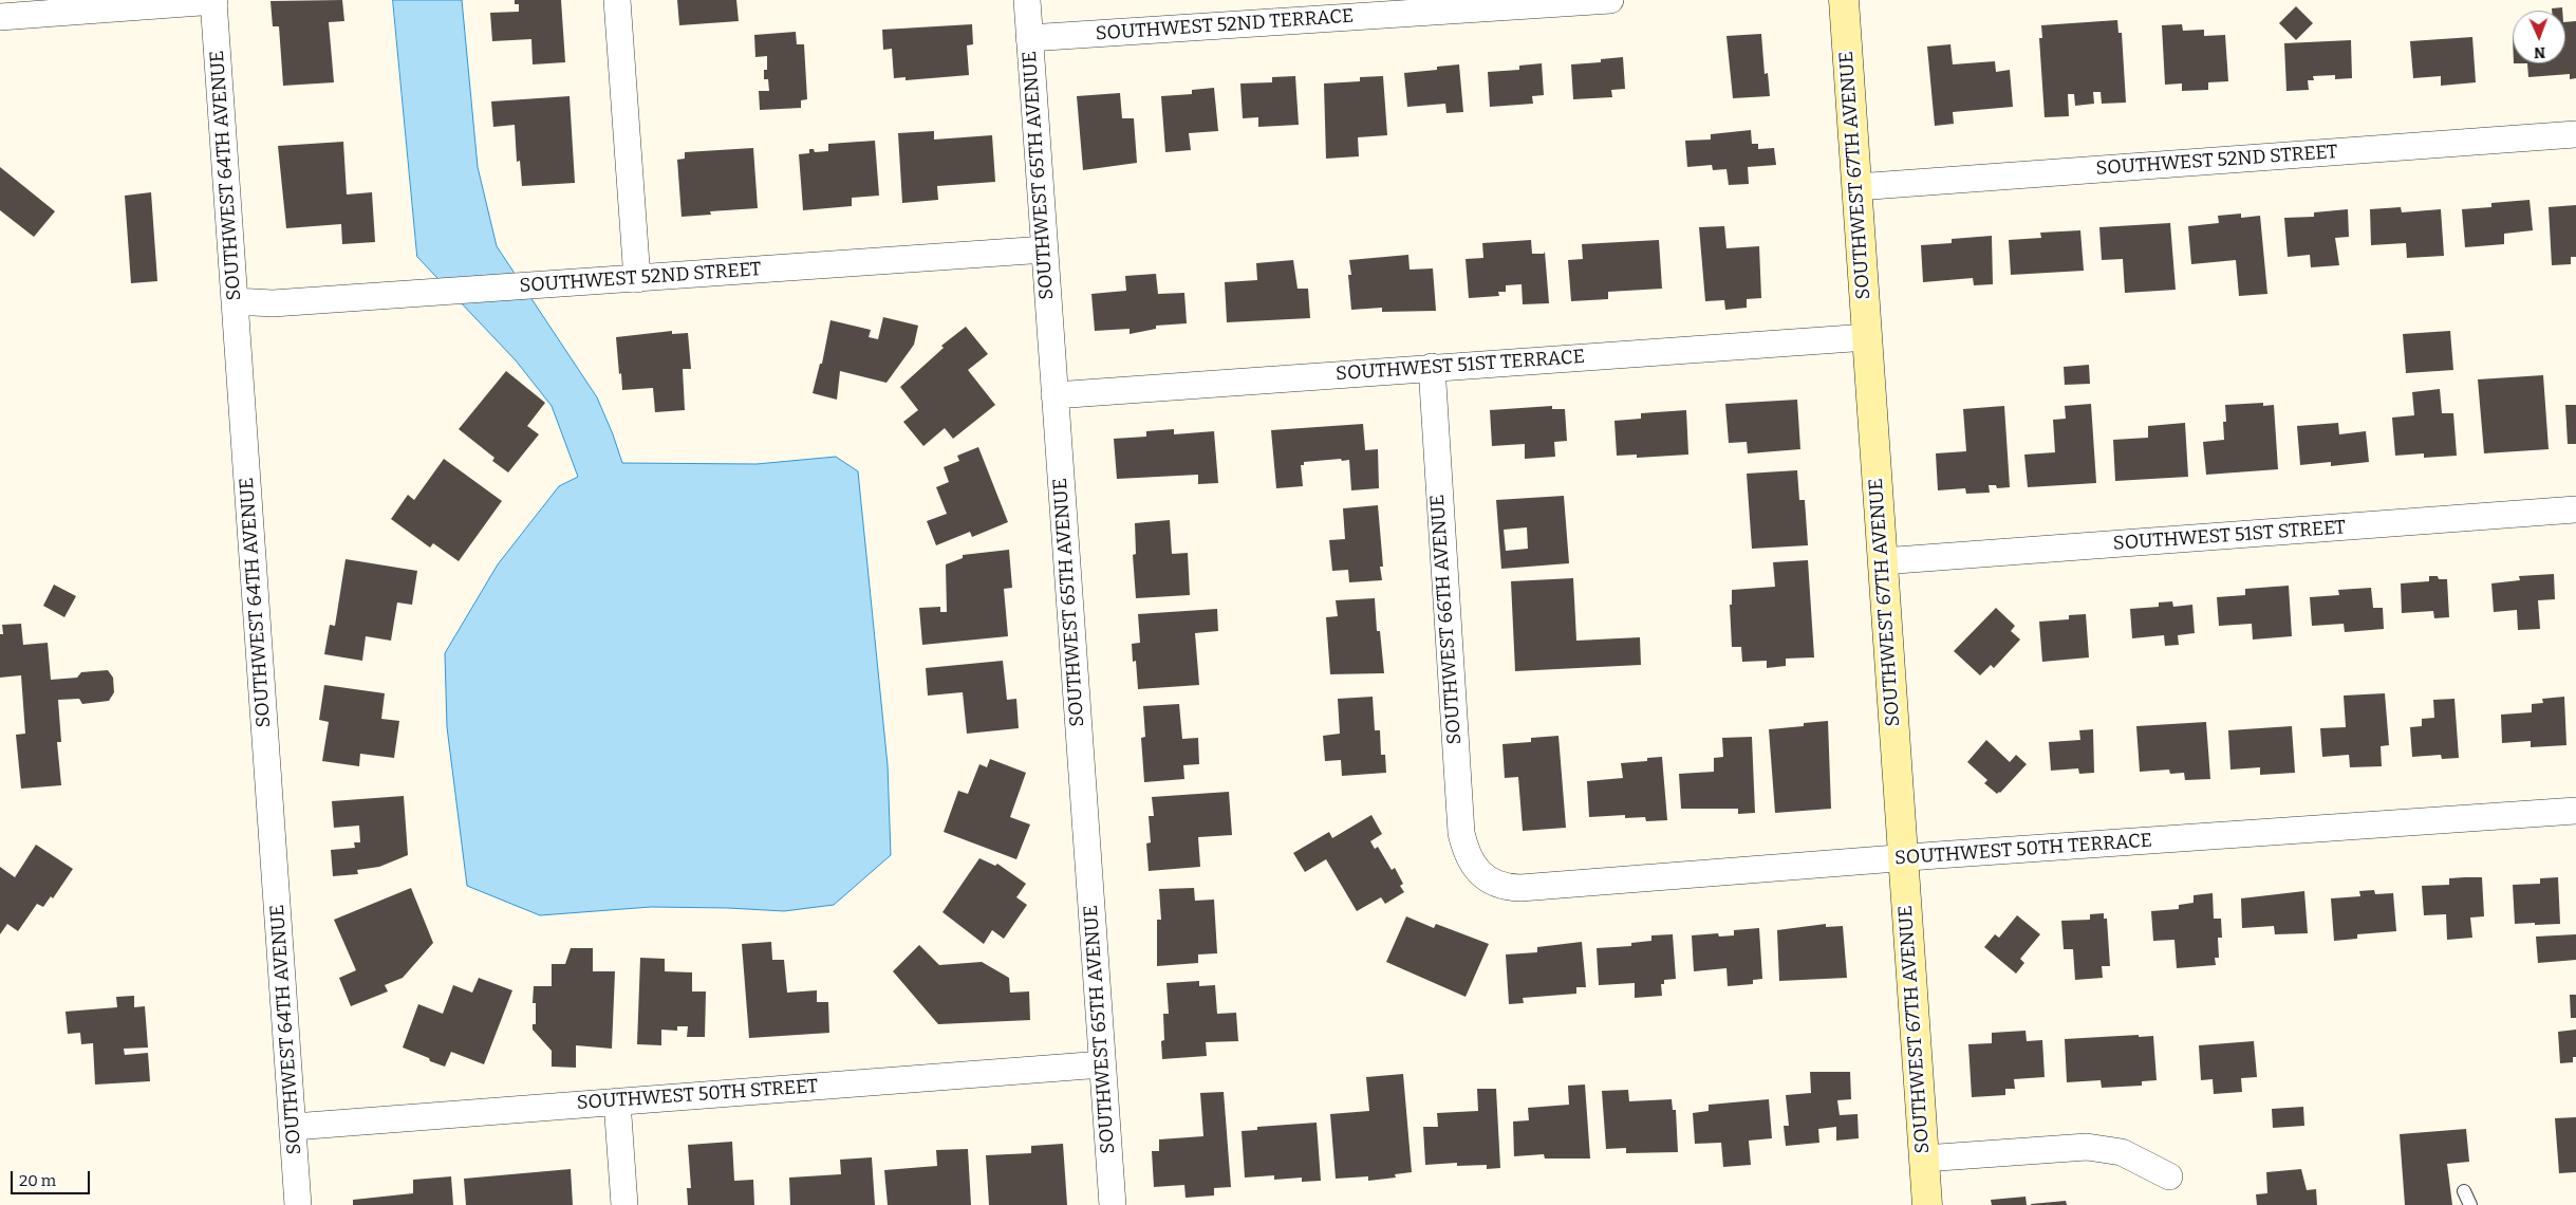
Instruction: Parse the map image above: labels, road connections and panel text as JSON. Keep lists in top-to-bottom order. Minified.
{"streets":{"main road":["SOUTHWEST 67TH AVENUE"],"street":["SOUTHWEST 52ND TERRACE","SOUTHWEST 52ND STREET","SOUTHWEST 64TH AVENUE","SOUTHWEST 65TH AVENUE","SOUTHWEST 51ST TERRACE","SOUTHWEST 51ST STREET","SOUTHWEST 66TH AVENUE","SOUTHWEST 50TH TERRACE","SOUTHWEST 50TH STREET"]},"crossings":[["SOUTHWEST 52ND TERRACE","SOUTHWEST 65TH AVENUE"],["SOUTHWEST 52ND STREET","SOUTHWEST 64TH AVENUE"],["SOUTHWEST 52ND STREET","SOUTHWEST 65TH AVENUE"],["SOUTHWEST 52ND STREET","SOUTHWEST 67TH AVENUE"],["SOUTHWEST 64TH AVENUE","SOUTHWEST 50TH STREET"],["SOUTHWEST 65TH AVENUE","SOUTHWEST 51ST TERRACE"],["SOUTHWEST 65TH AVENUE","SOUTHWEST 50TH STREET"],["SOUTHWEST 67TH AVENUE","SOUTHWEST 51ST TERRACE"],["SOUTHWEST 67TH AVENUE","SOUTHWEST 51ST STREET"],["SOUTHWEST 67TH AVENUE","SOUTHWEST 50TH TERRACE"],["SOUTHWEST 51ST TERRACE","SOUTHWEST 66TH AVENUE"],["SOUTHWEST 66TH AVENUE","SOUTHWEST 50TH TERRACE"]],"scale_bar":"20 m","north":"bottom"}
